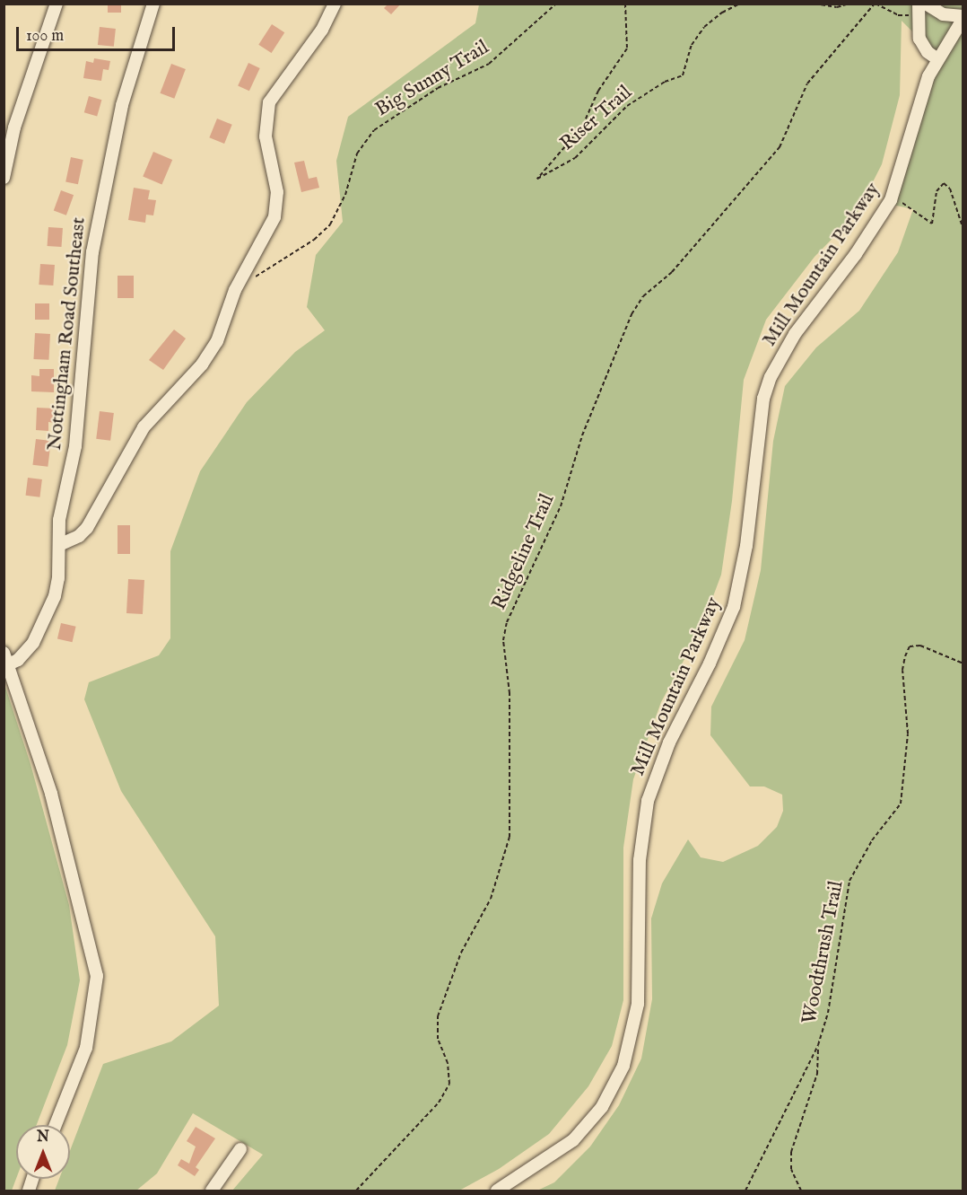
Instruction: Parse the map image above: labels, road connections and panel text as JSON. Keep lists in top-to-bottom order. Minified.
{"streets":{"street":["Mill Mountain Parkway","Nottingham Road Southeast"],"path":["Big Sunny Trail","Riser Trail","Ridgeline Trail","Woodthrush Trail"]},"scale_bar":"100 m","north":"top"}
